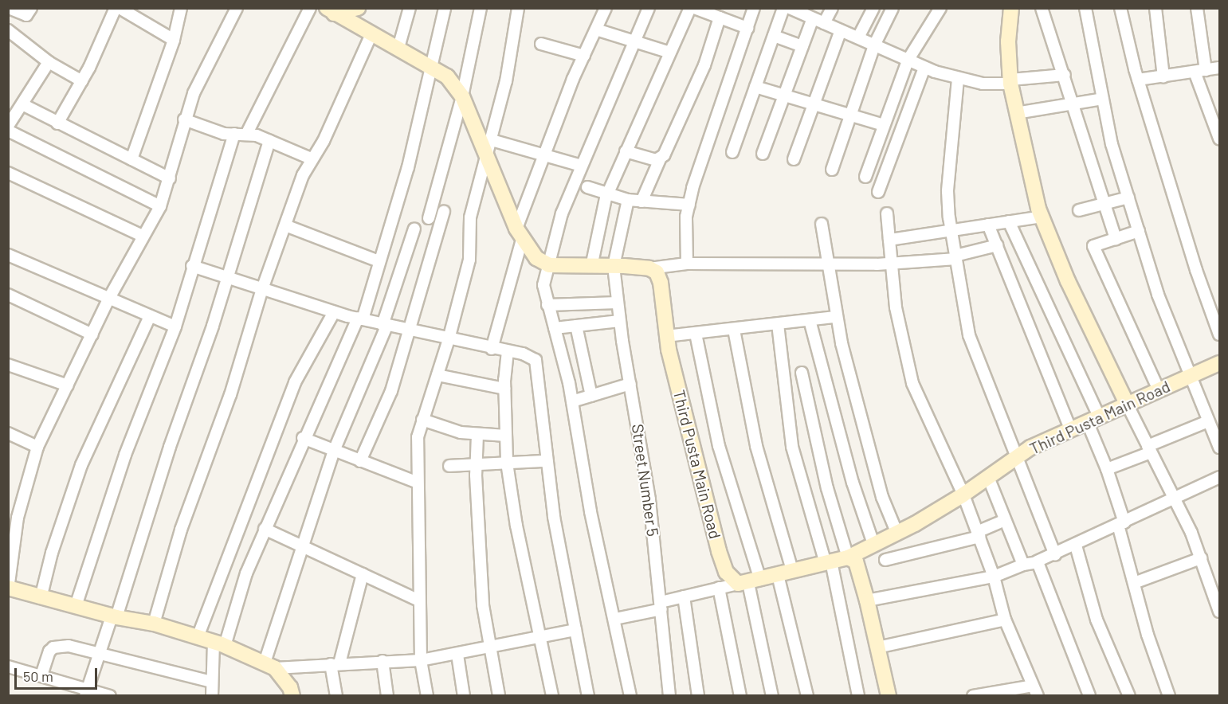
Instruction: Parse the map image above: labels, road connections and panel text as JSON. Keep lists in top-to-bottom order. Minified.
{"streets":{"street":["Third Pusta Main Road","Street Number 5"]},"scale_bar":"50 m"}
